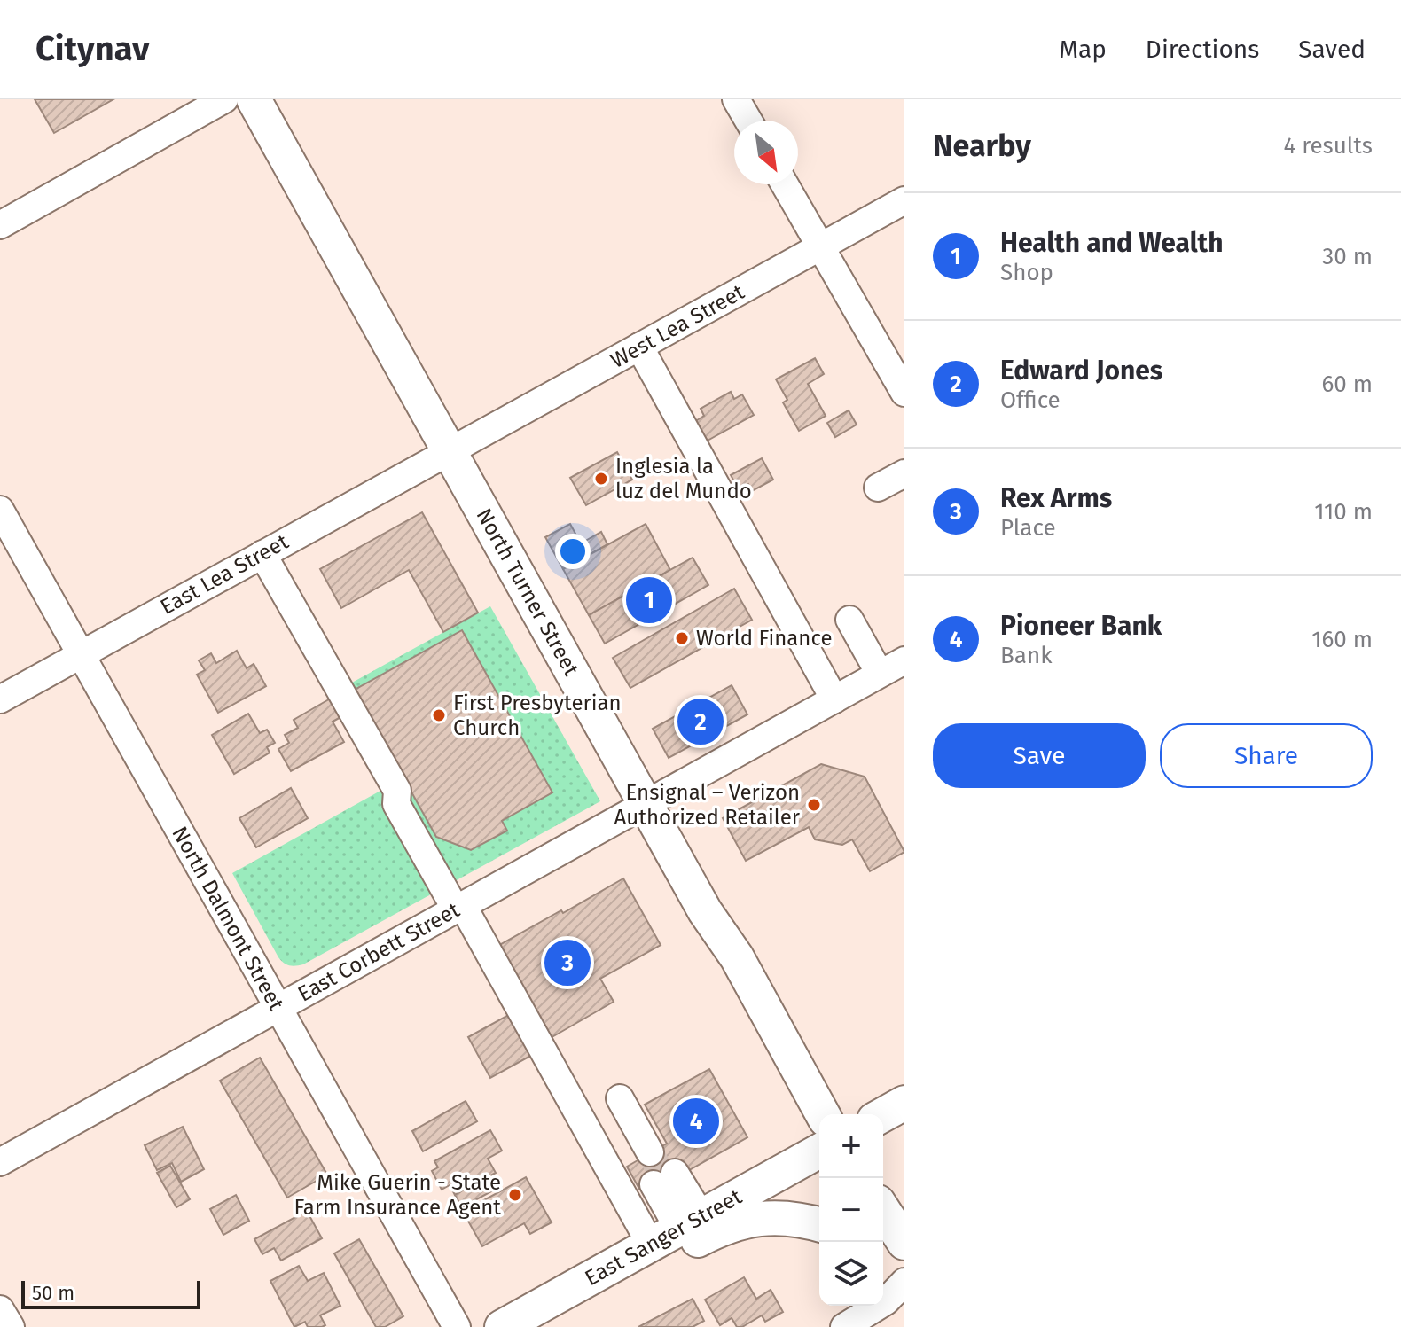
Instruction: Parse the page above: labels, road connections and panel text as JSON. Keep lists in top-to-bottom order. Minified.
{"streets":{"main road":["North Turner Street","East Sanger Street"],"street":["West Lea Street","East Lea Street","North Dalmont Street","East Corbett Street"]},"crossings":[["West Lea Street","East Lea Street"],["West Lea Street","North Turner Street"],["East Lea Street","North Turner Street"],["East Lea Street","North Dalmont Street"],["North Turner Street","East Corbett Street"],["North Dalmont Street","East Corbett Street"]],"places":["Inglesia la luz del Mundo","World Finance","First Presbyterian Church","Ensignal – Verizon Authorized Retailer","Mike Guerin - State Farm Insurance Agent"],"scale_bar":"50 m","north":"bottom right","page":{"header":"Citynav","nav":["Map","Directions","Saved"],"heading":["Nearby","4 results"],"list":[{"mark":"1","name":"Health and Wealth","note":"Shop","value":"30 m"},{"mark":"2","name":"Edward Jones","note":"Office","value":"60 m"},{"mark":"3","name":"Rex Arms","note":"Place","value":"110 m"},{"mark":"4","name":"Pioneer Bank","note":"Bank","value":"160 m"}],"pins":["1","2","3","4"],"buttons":["Save","Share"],"map_buttons":["+","−"],"scale":"50 m"}}
